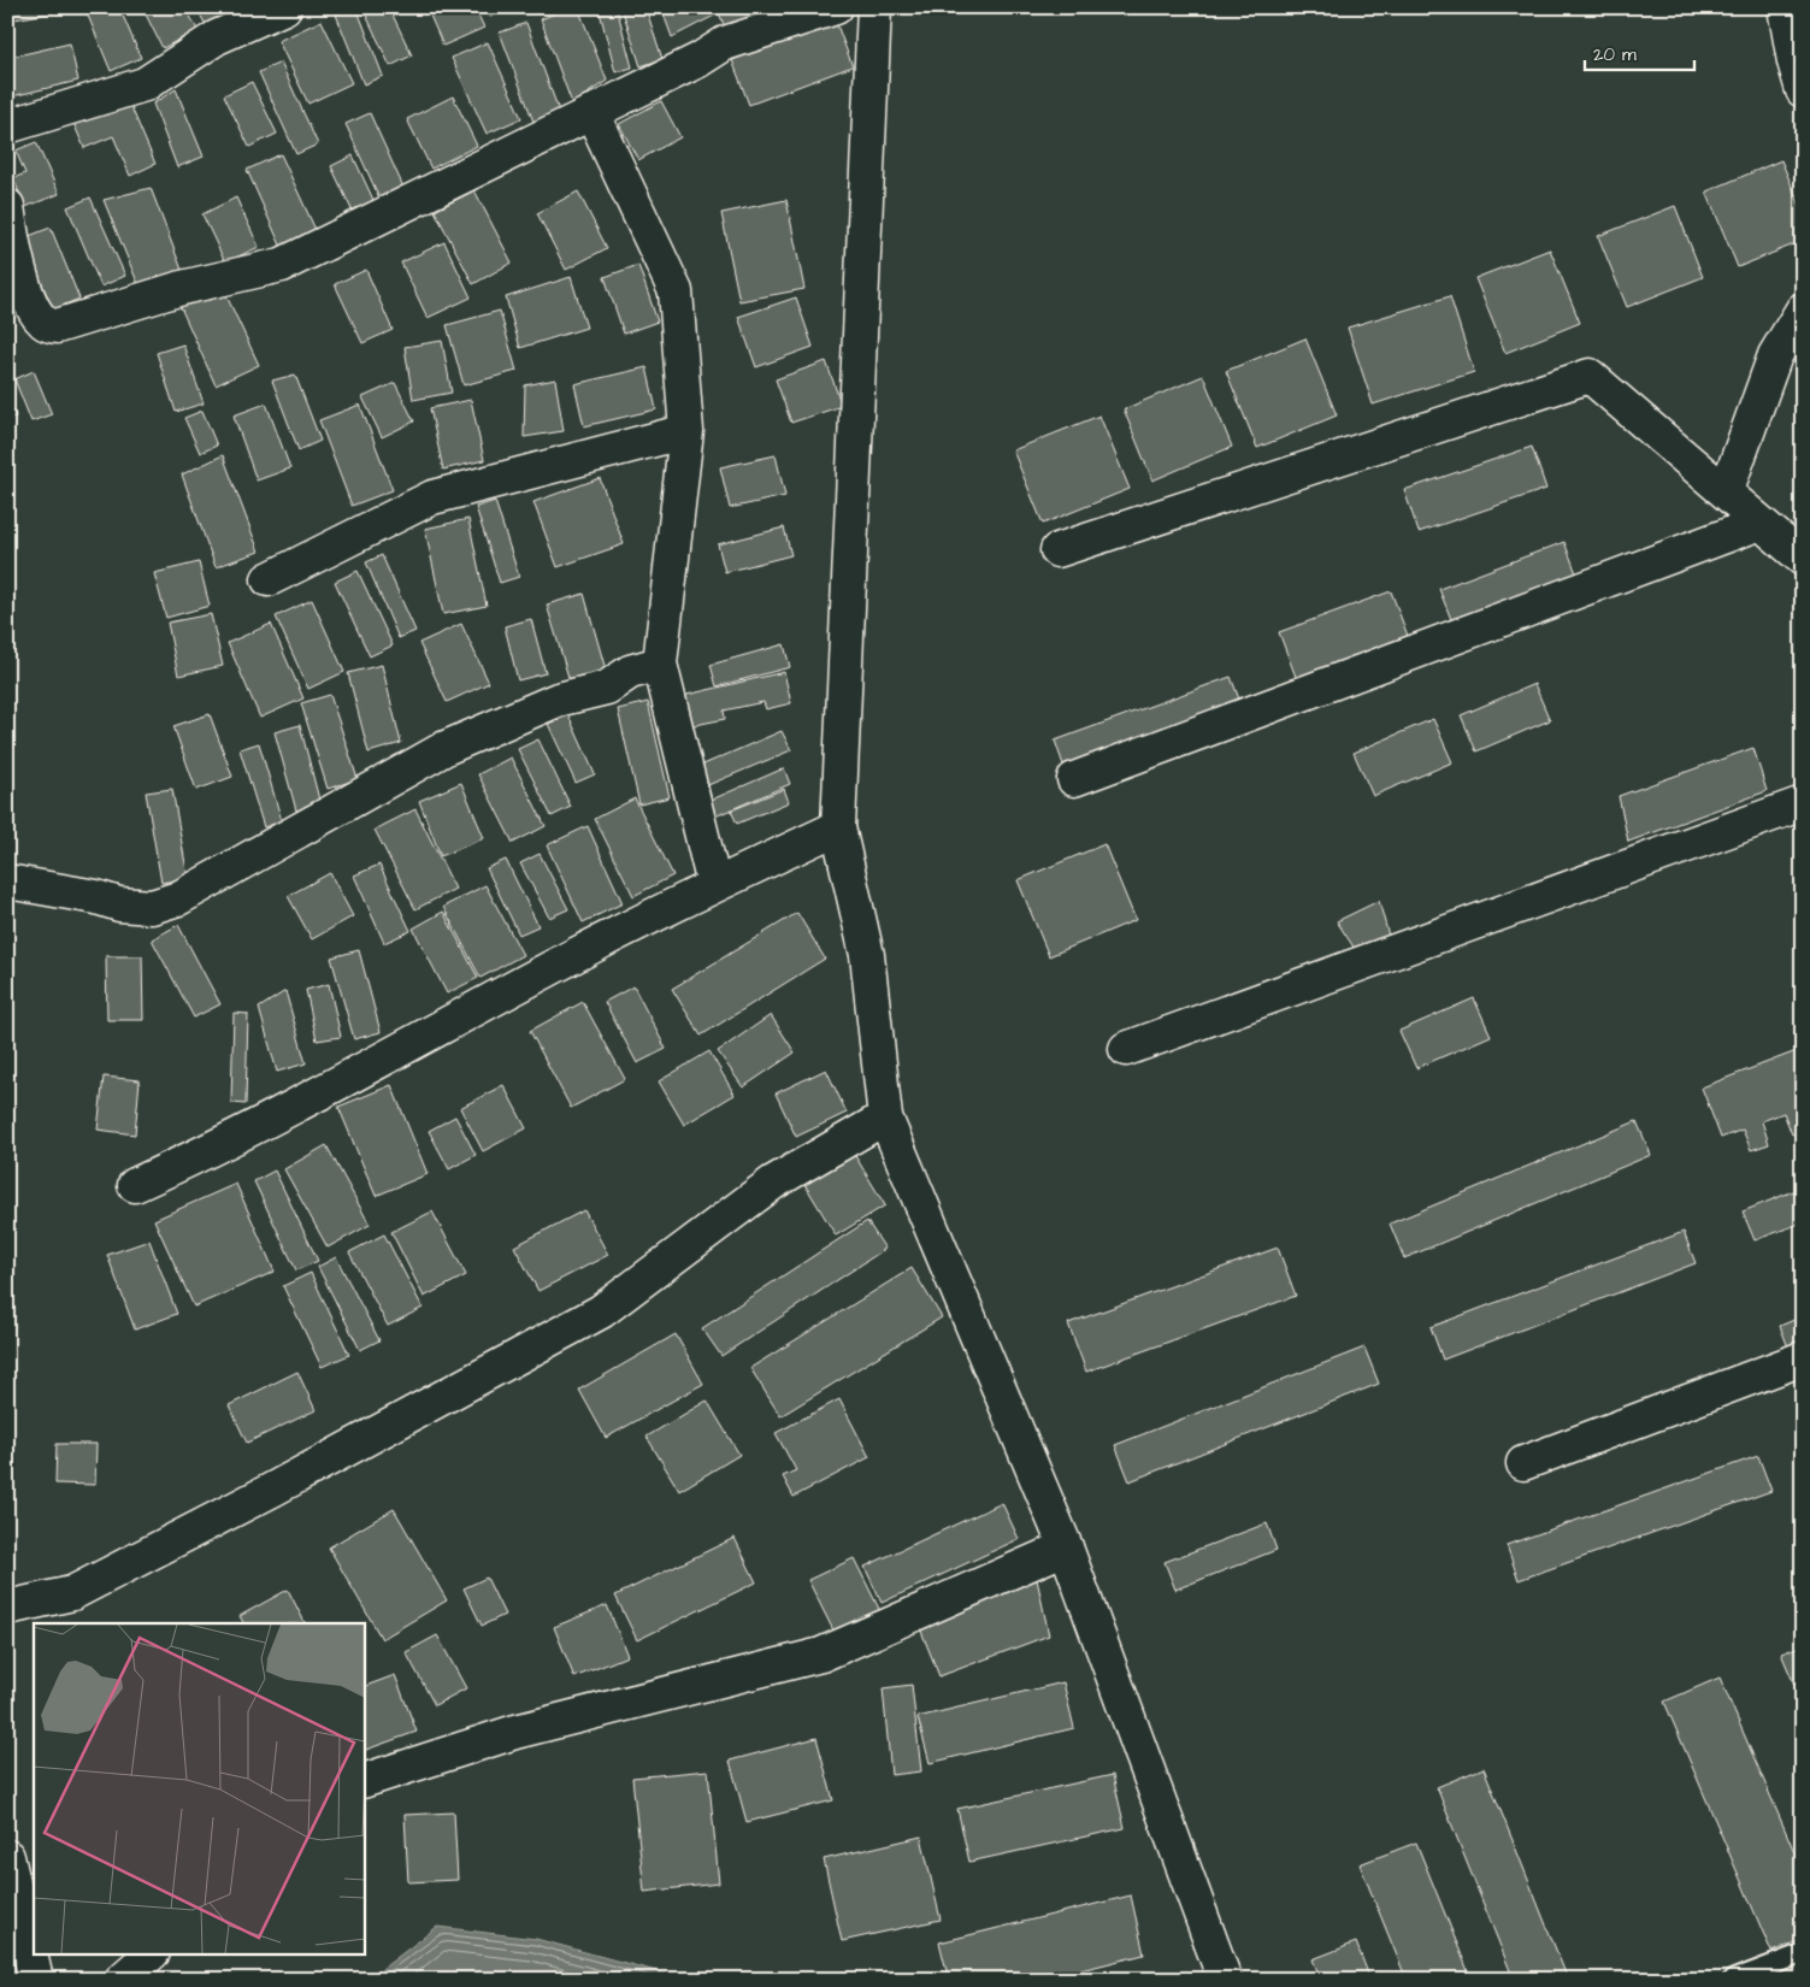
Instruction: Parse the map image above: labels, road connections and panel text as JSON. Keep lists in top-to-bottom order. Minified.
{"scale_bar":"20 m"}
